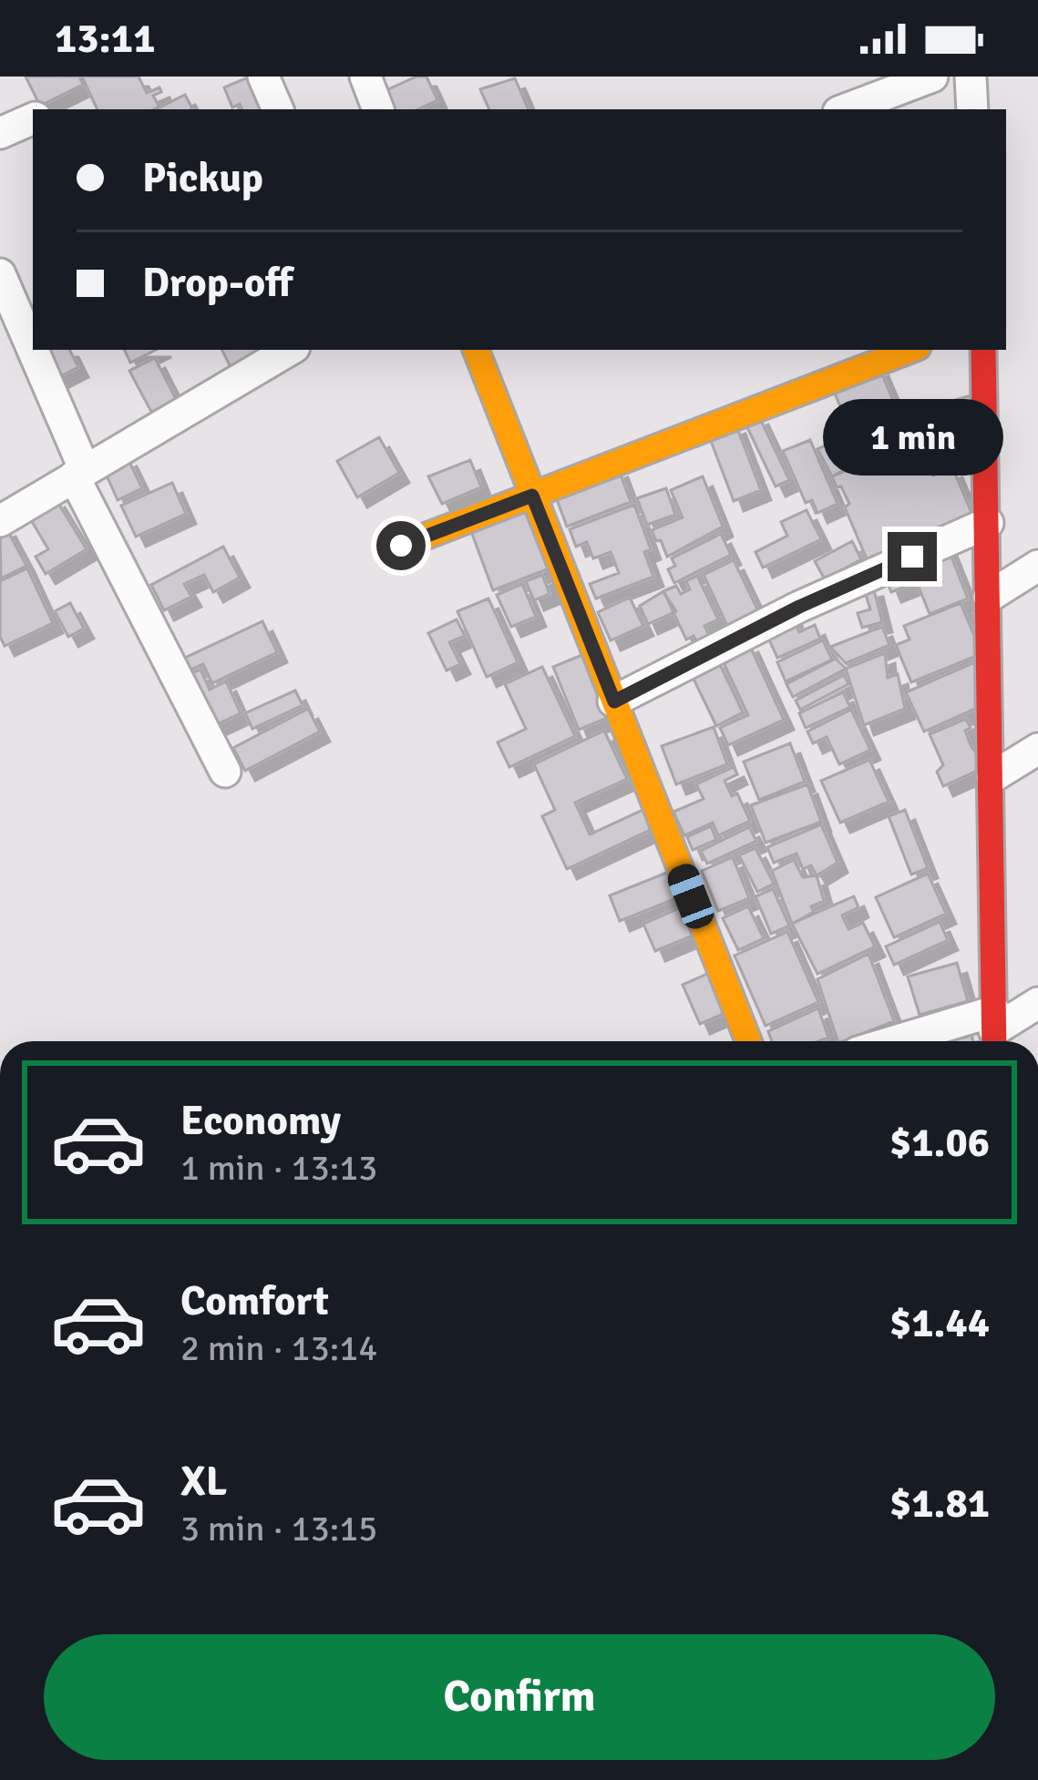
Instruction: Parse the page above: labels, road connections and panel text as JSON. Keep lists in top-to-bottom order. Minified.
{"page":{"status":"13:11","banner":["Pickup","Drop-off"],"bubble":"1 min","list":[{"name":"Economy","note":"1 min · 13:13","value":"$1.06"},{"name":"Comfort","note":"2 min · 13:14","value":"$1.44"},{"name":"XL","note":"3 min · 13:15","value":"$1.81"}],"buttons":"Confirm"}}
